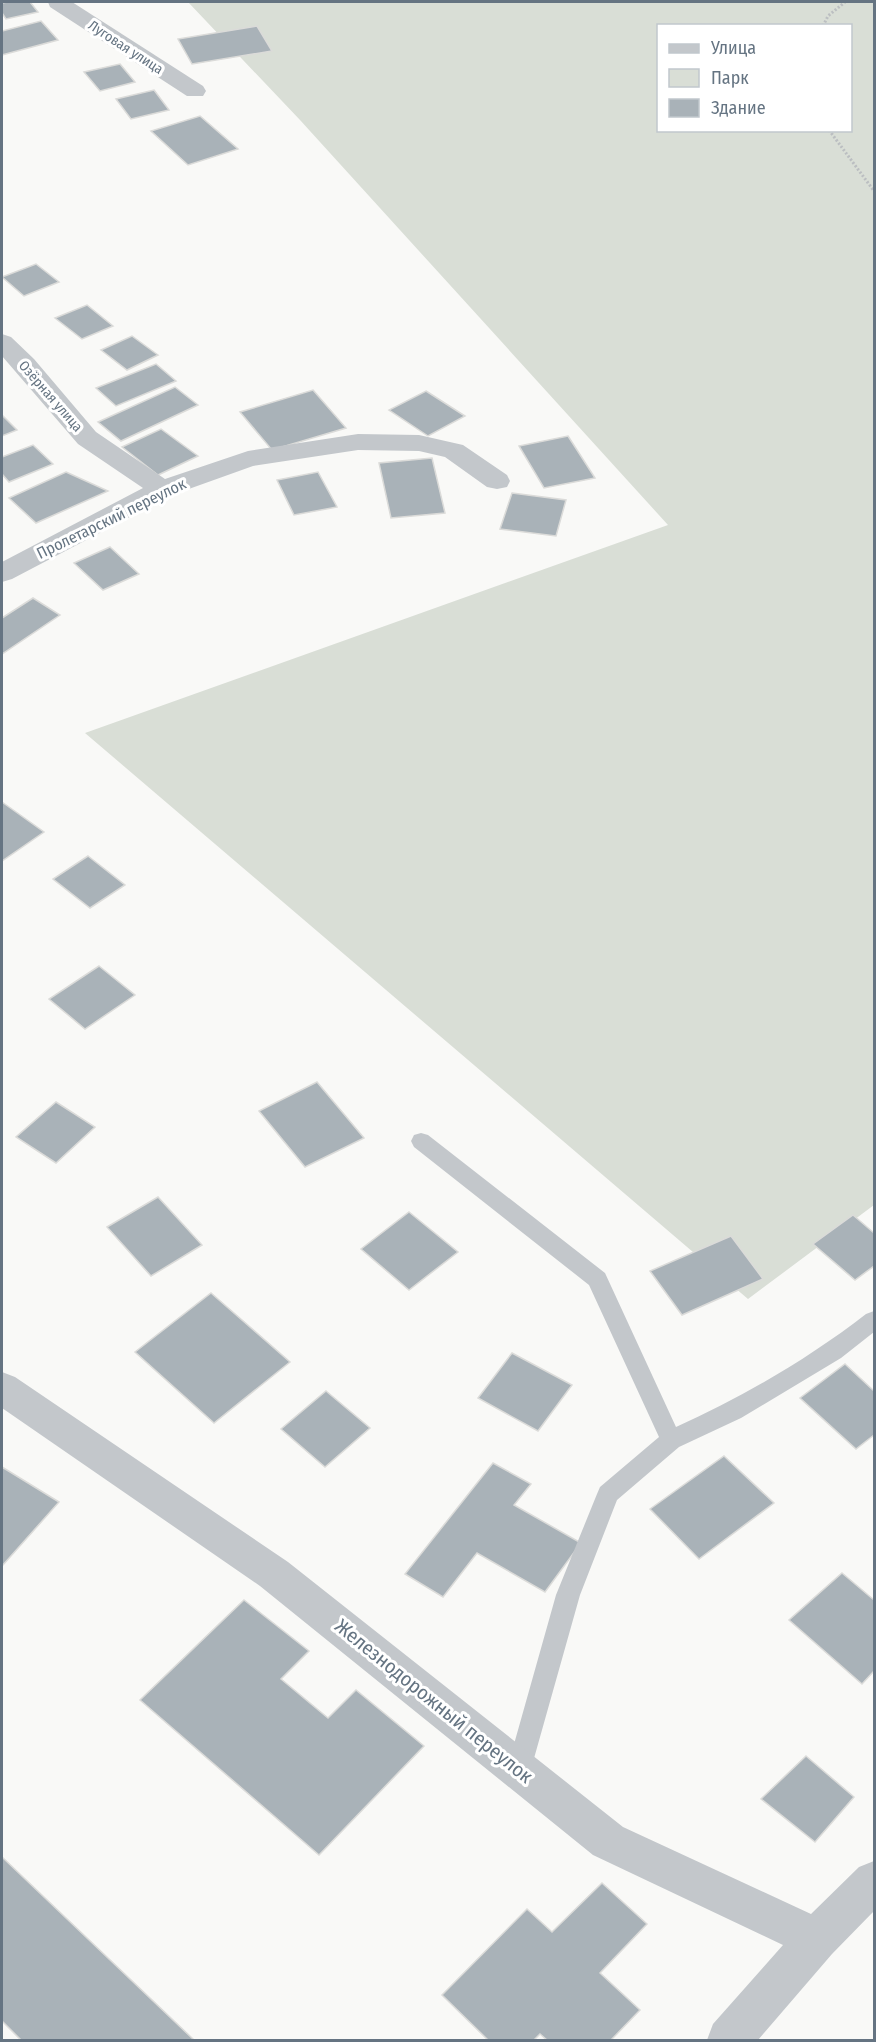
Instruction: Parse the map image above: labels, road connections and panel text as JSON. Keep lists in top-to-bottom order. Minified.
{"streets":{"street":["Луговая улица","Озёрная улица","Пролетарский переулок","Железнодорожный переулок"]},"crossings":[["Озёрная улица","Пролетарский переулок"]],"legend":["Улица","Парк","Здание"]}
